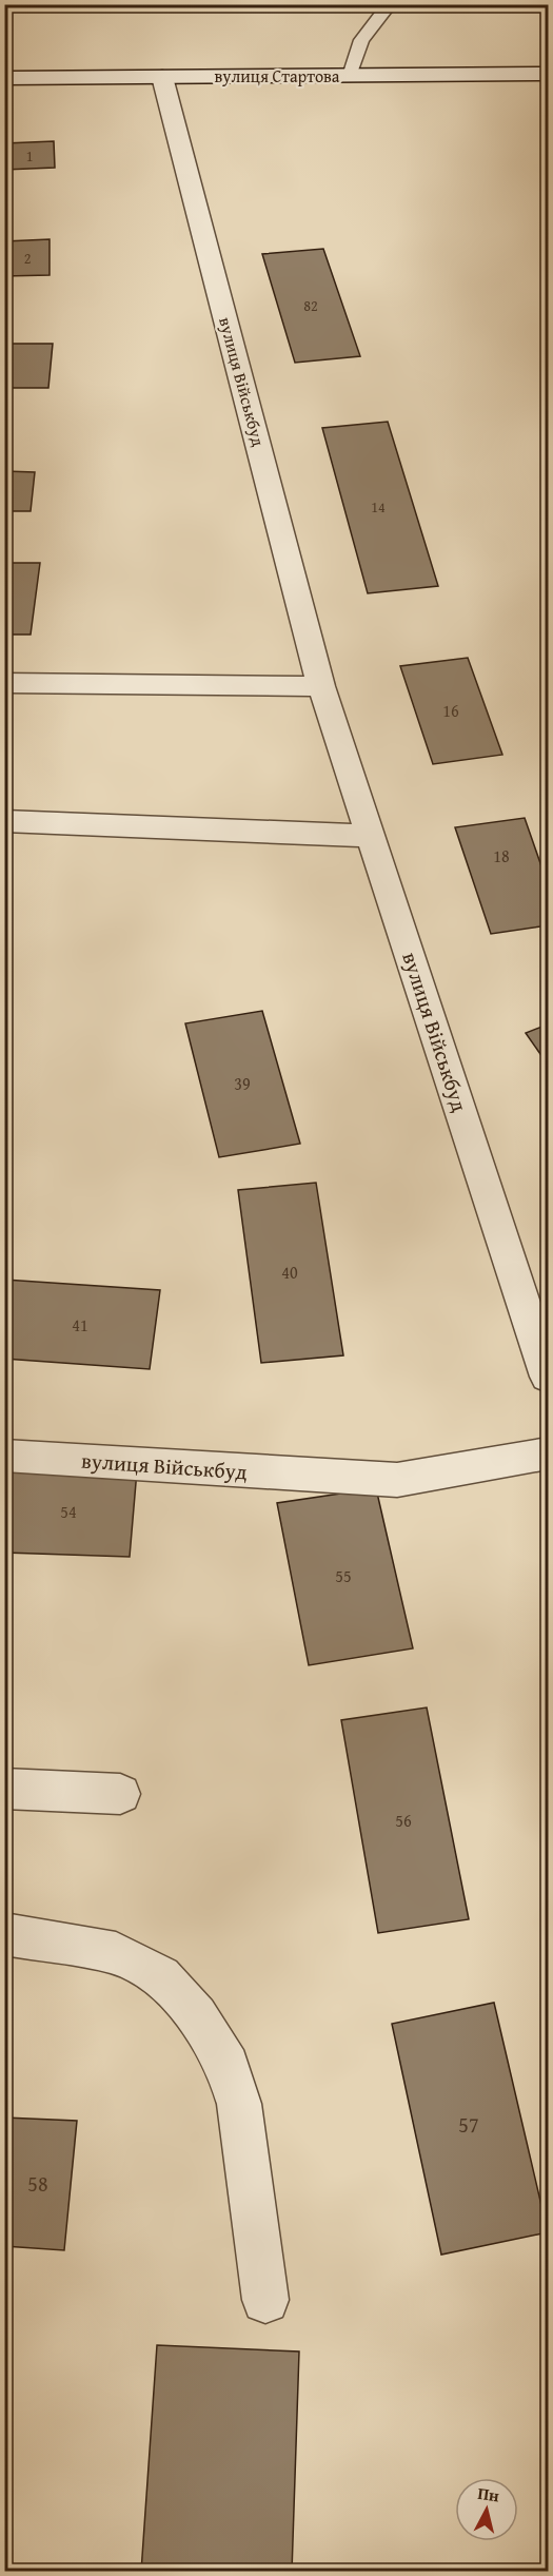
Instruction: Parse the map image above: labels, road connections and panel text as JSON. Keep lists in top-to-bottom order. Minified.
{"streets":{"street":["вулиця Стартова","вулиця Військбуд"]},"crossings":[["вулиця Стартова","вулиця Військбуд"]],"house_numbers":["1","2","82","14","16","18","39","40","41","54","55","56","57","58"],"north":"top"}
